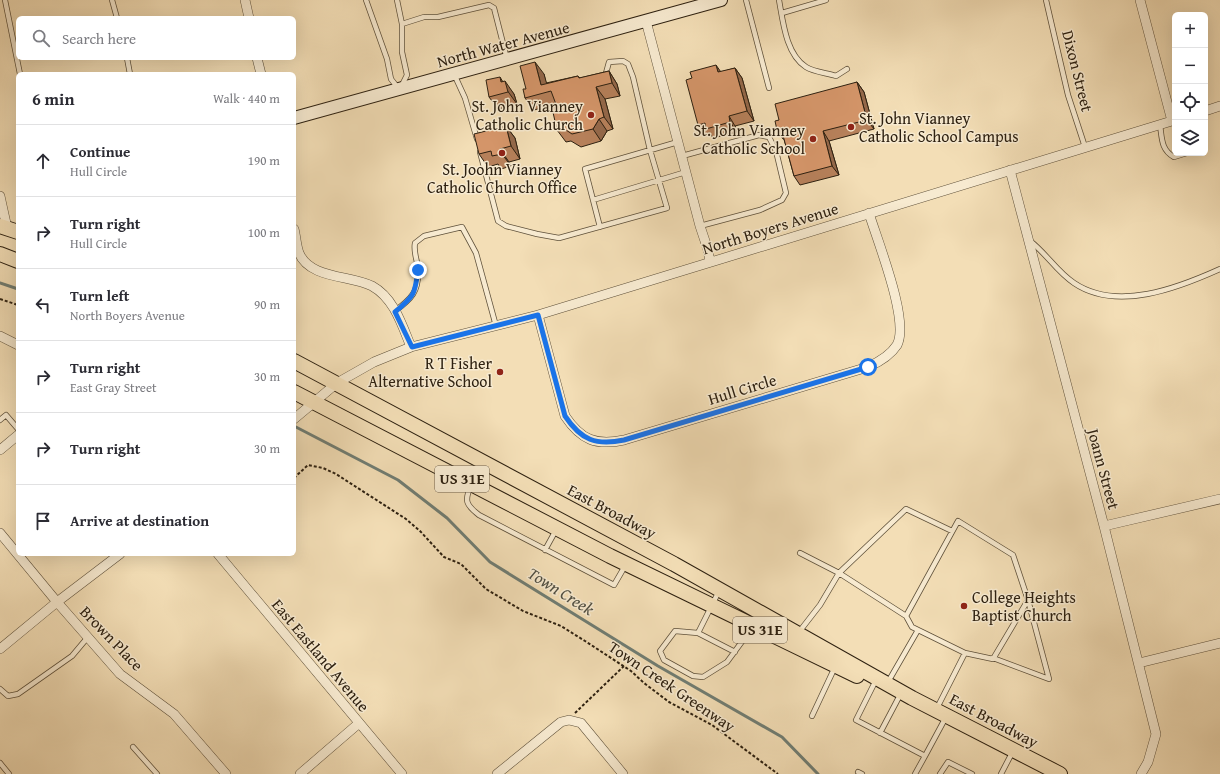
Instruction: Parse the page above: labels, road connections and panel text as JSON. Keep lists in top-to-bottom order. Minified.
{"streets":{"main road":["North Water Avenue","US 31E","East Broadway"],"street":["North Boyers Avenue","Hull Circle","Joann Street","Brown Place","East Eastland Avenue"],"lane":["Dixon Street"],"path":["Town Creek Greenway"]},"crossings":[["Dixon Street","North Boyers Avenue"],["North Boyers Avenue","Hull Circle"],["North Boyers Avenue","Joann Street"],["North Boyers Avenue","East Broadway"]],"water":["Town Creek"],"places":["St. John Vianney Catholic Church","St. John Vianney Catholic School Campus","St. John Vianney Catholic School","St. Joohn Vianney Catholic Church Office","R T Fisher Alternative School","College Heights Baptist Church"],"page":{"map_buttons":["+","−"],"search":"Search here","heading":["6 min","Walk · 440 m"],"list":[["Continue","Hull Circle","190 m"],["Turn right","Hull Circle","100 m"],["Turn left","North Boyers Avenue","90 m"],["Turn right","East Gray Street","30 m"],["Turn right","30 m"],"Arrive at destination"]}}
